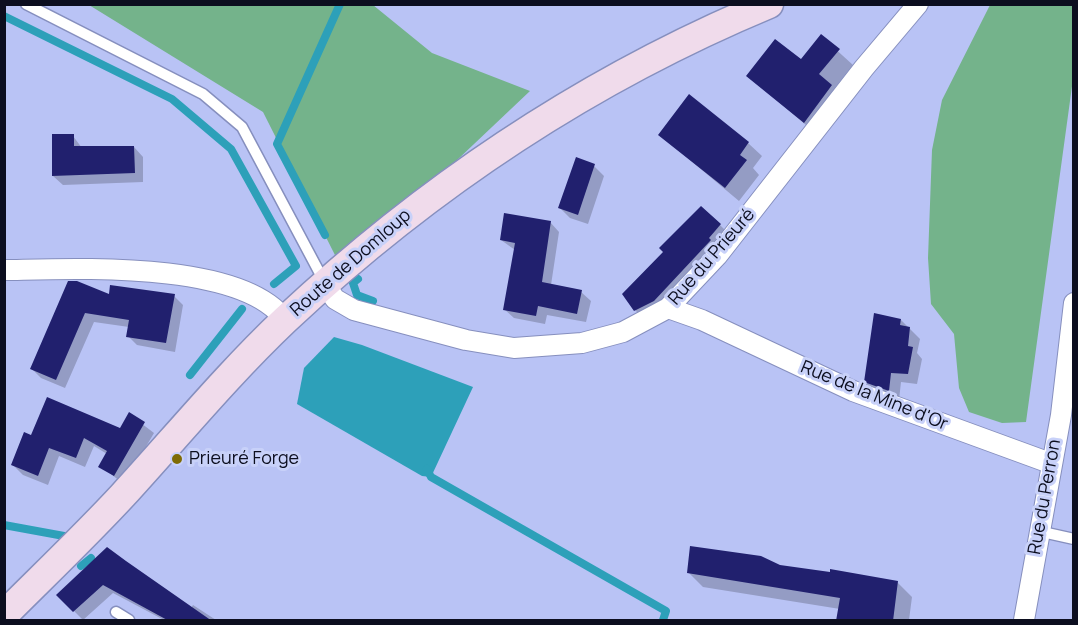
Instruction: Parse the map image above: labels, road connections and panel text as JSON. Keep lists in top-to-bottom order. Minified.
{"streets":{"street":["Rue du Prieuré","Route de Domloup","Rue de la Mine d'Or","Rue du Perron"]},"crossings":[["Rue du Prieuré","Route de Domloup"],["Rue du Prieuré","Rue de la Mine d'Or"],["Rue de la Mine d'Or","Rue du Perron"]],"places":["Prieuré Forge"]}
